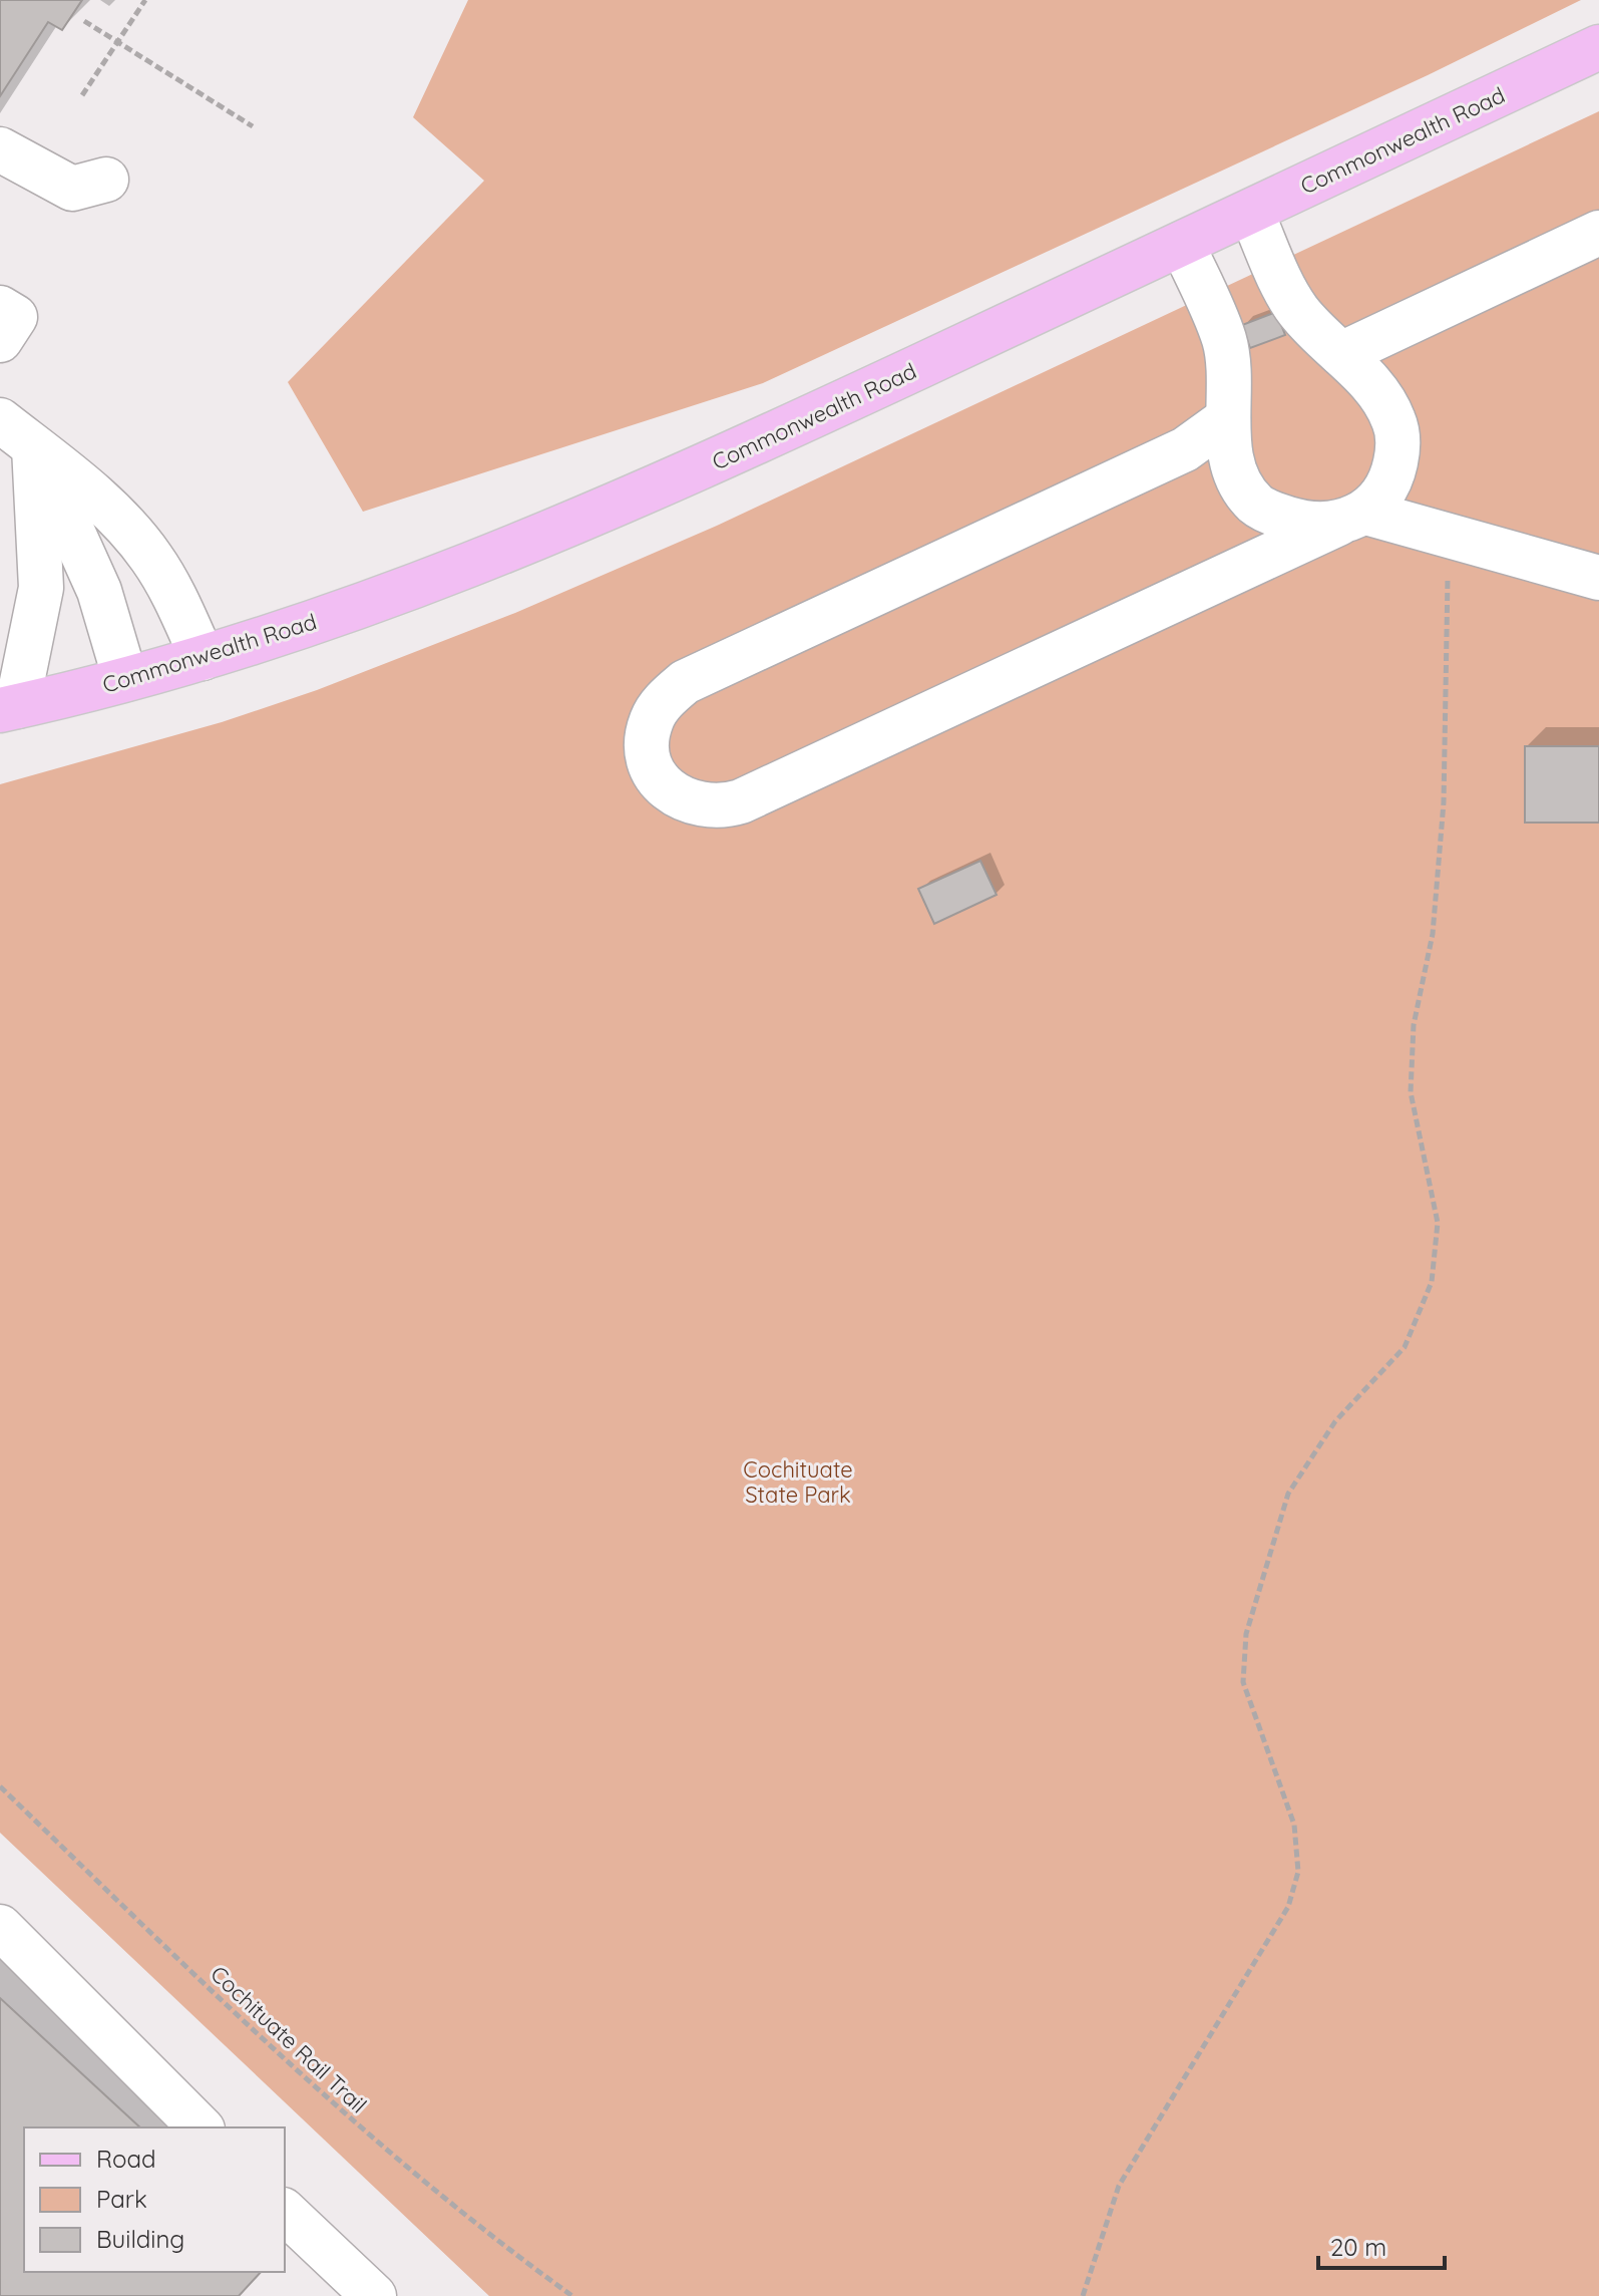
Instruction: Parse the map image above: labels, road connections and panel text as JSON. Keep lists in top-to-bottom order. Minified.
{"streets":{"main road":["Commonwealth Road"],"path":["Cochituate Rail Trail"]},"parks":["Cochituate State Park"],"legend":["Road","Park","Building"],"scale_bar":"20 m"}
